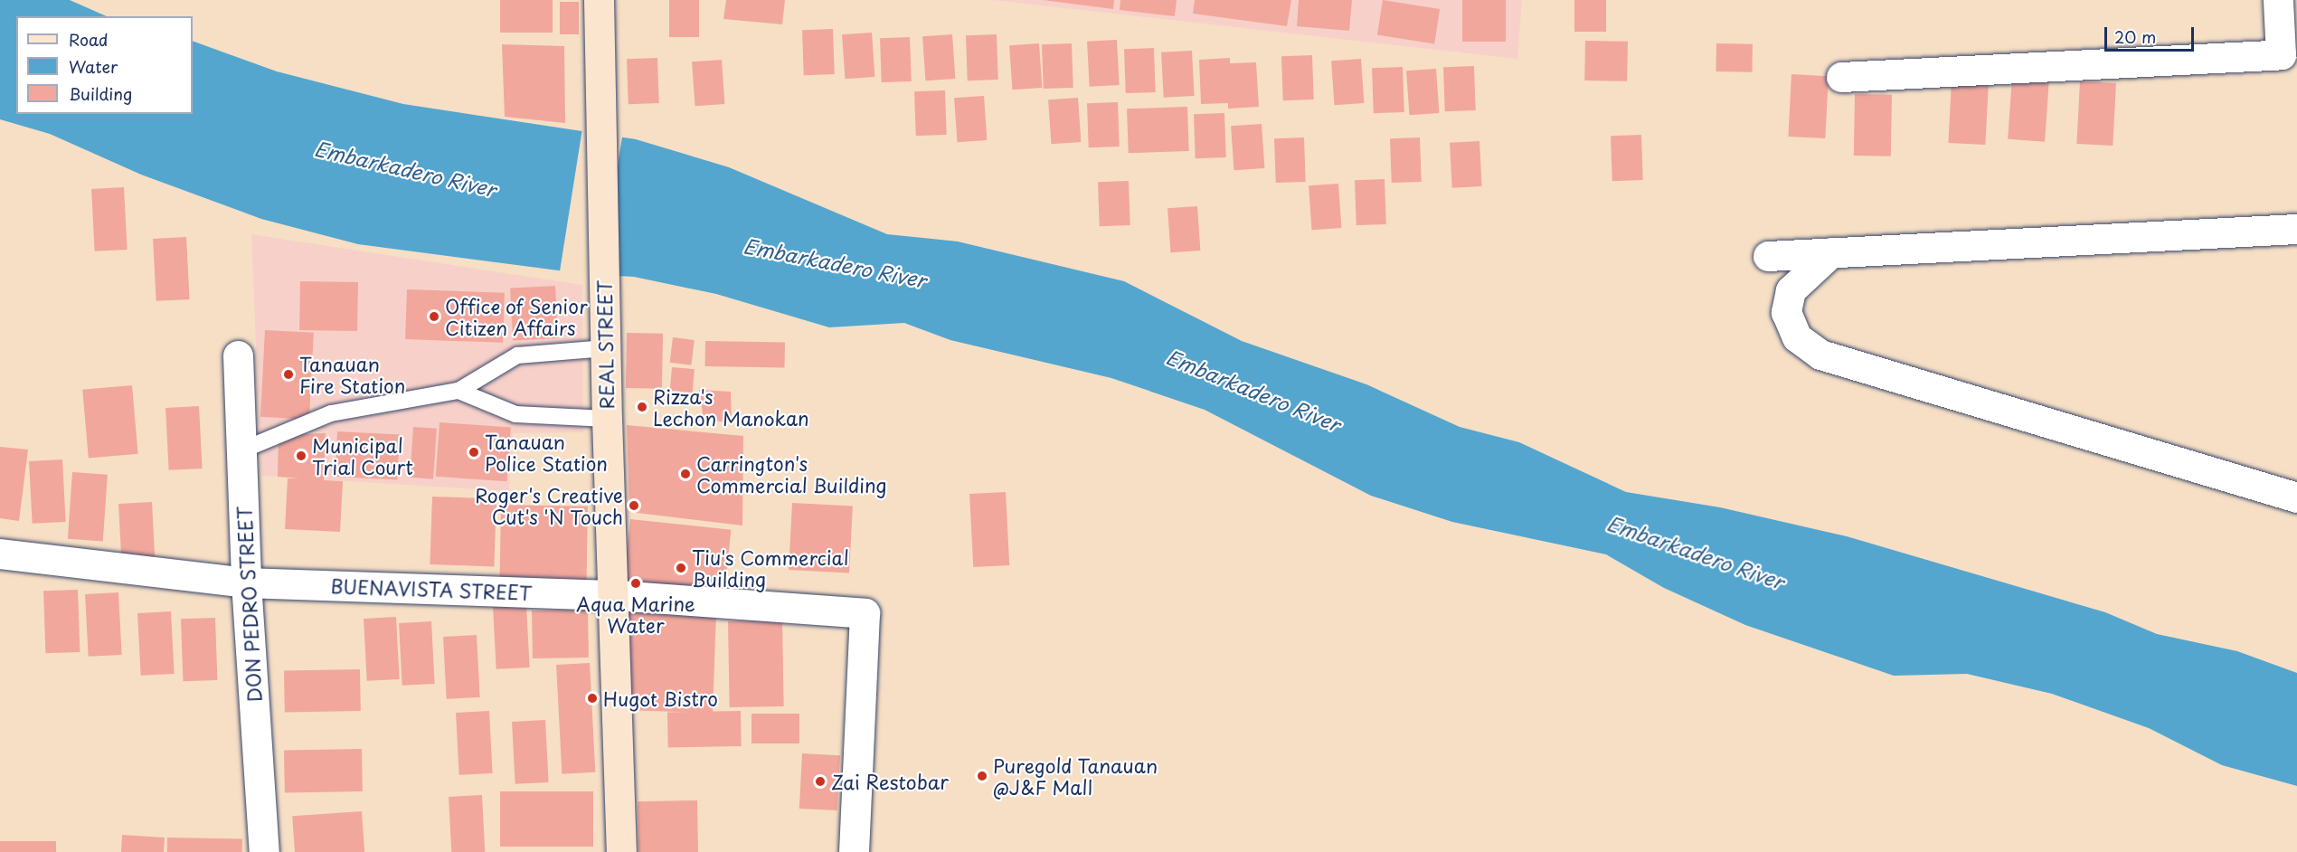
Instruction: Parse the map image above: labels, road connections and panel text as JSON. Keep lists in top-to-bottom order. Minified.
{"streets":{"main road":["REAL STREET"],"street":["BUENAVISTA STREET","DON PEDRO STREET"]},"crossings":[["REAL STREET","BUENAVISTA STREET"],["BUENAVISTA STREET","DON PEDRO STREET"]],"water":["Embarkadero River"],"places":["Office of Senior Citizen Affairs","Tanauan Fire Station","Rizza's Lechon Manokan","Tanauan Police Station","Municipal Trial Court","Carrington's Commercial Building","Roger's Creative Cut's 'N Touch","Tiu's Commercial Building","Aqua Marine Water","Hugot Bistro","Puregold Tanauan @J&F Mall","Zai Restobar"],"legend":["Road","Water","Building"],"scale_bar":"20 m"}
